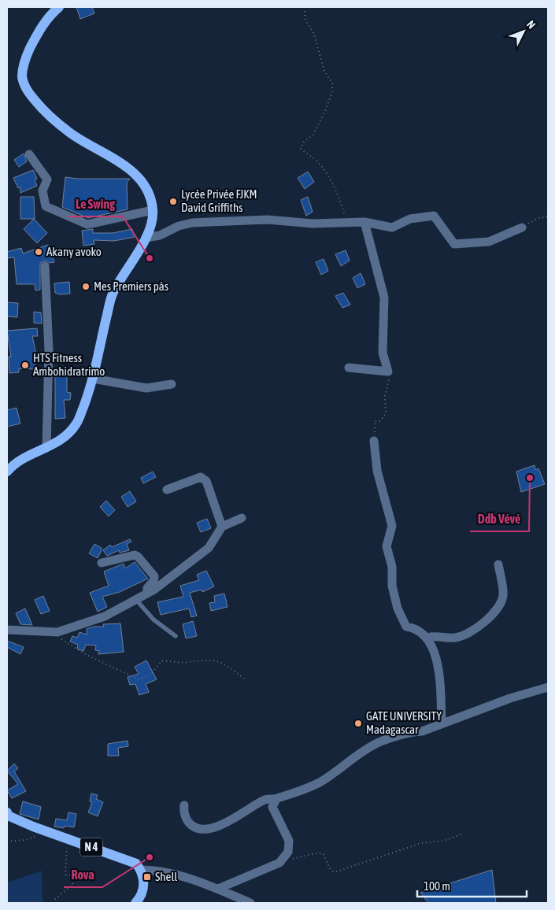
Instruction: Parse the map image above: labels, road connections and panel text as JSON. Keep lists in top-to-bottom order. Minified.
{"streets":{"main road":["N 4"]},"places":{"other":["Lycée Privée FJKM David Griffiths","Akany avoko","Le Swing","Mes Premiers pàs","HTS Fitness Ambohidratrimo","Ddb Vévé","GATE UNIVERSITY Madagascar","Rova"],"transit":["Shell"]},"scale_bar":"100 m","north":"top right"}
